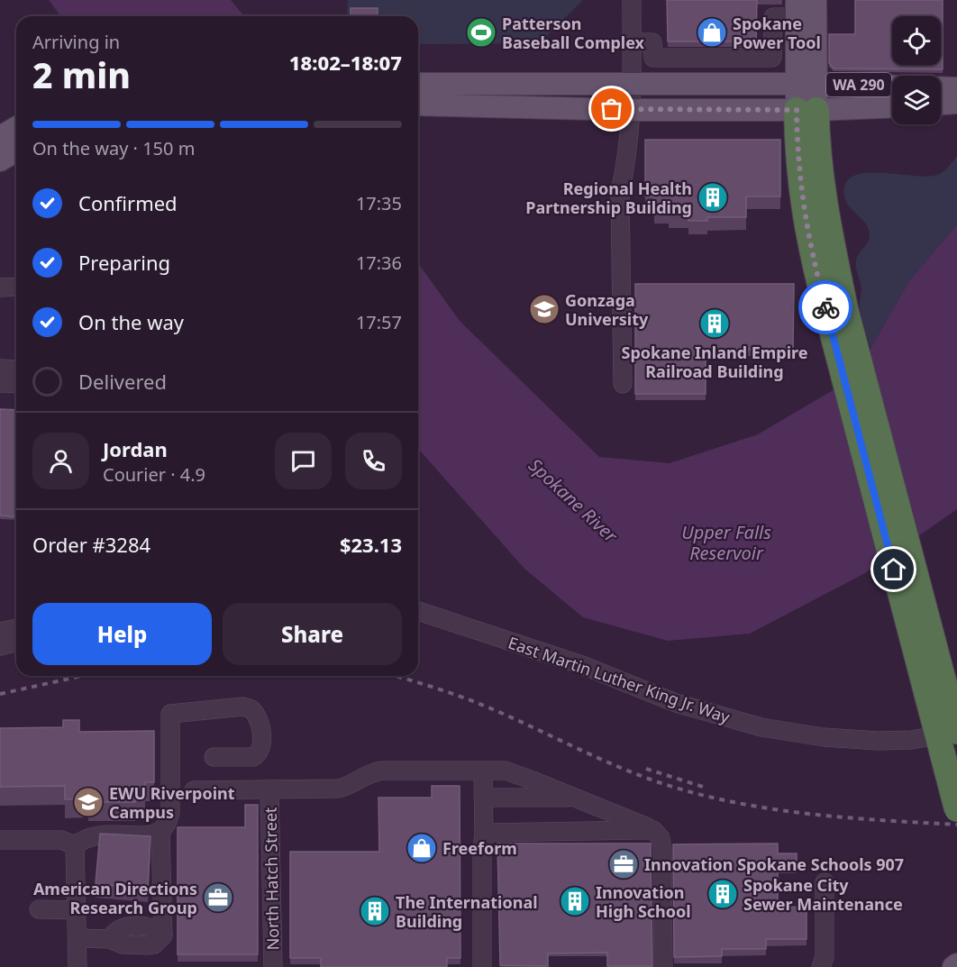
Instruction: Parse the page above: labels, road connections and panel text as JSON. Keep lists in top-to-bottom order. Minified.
{"streets":{"main road":["WA 290"],"street":["East Martin Luther King Jr. Way","North Hatch Street"]},"water":["Spokane River","Upper Falls Reservoir"],"places":{"sports":["Patterson Baseball Complex"],"shop":["Spokane Power Tool","Freeform"],"building":["Regional Health Partnership Building","Spokane Inland Empire Railroad Building","Spokane City Sewer Maintenance","Innovation High School","The International Building"],"school or university":["Gonzaga University","EWU Riverpoint Campus"],"office":["Innovation Spokane Schools 907","American Directions Research Group"]},"page":{"heading":["2 min","Arriving in","18:02–18:07"],"panel":["Jordan","Courier · 4.9","Order #3284","$23.13"],"bar":"On the way · 150 m","list":[["Confirmed","17:35"],["Preparing","17:36"],["On the way","17:57"],"Delivered"],"buttons":["Help","Share"]}}
